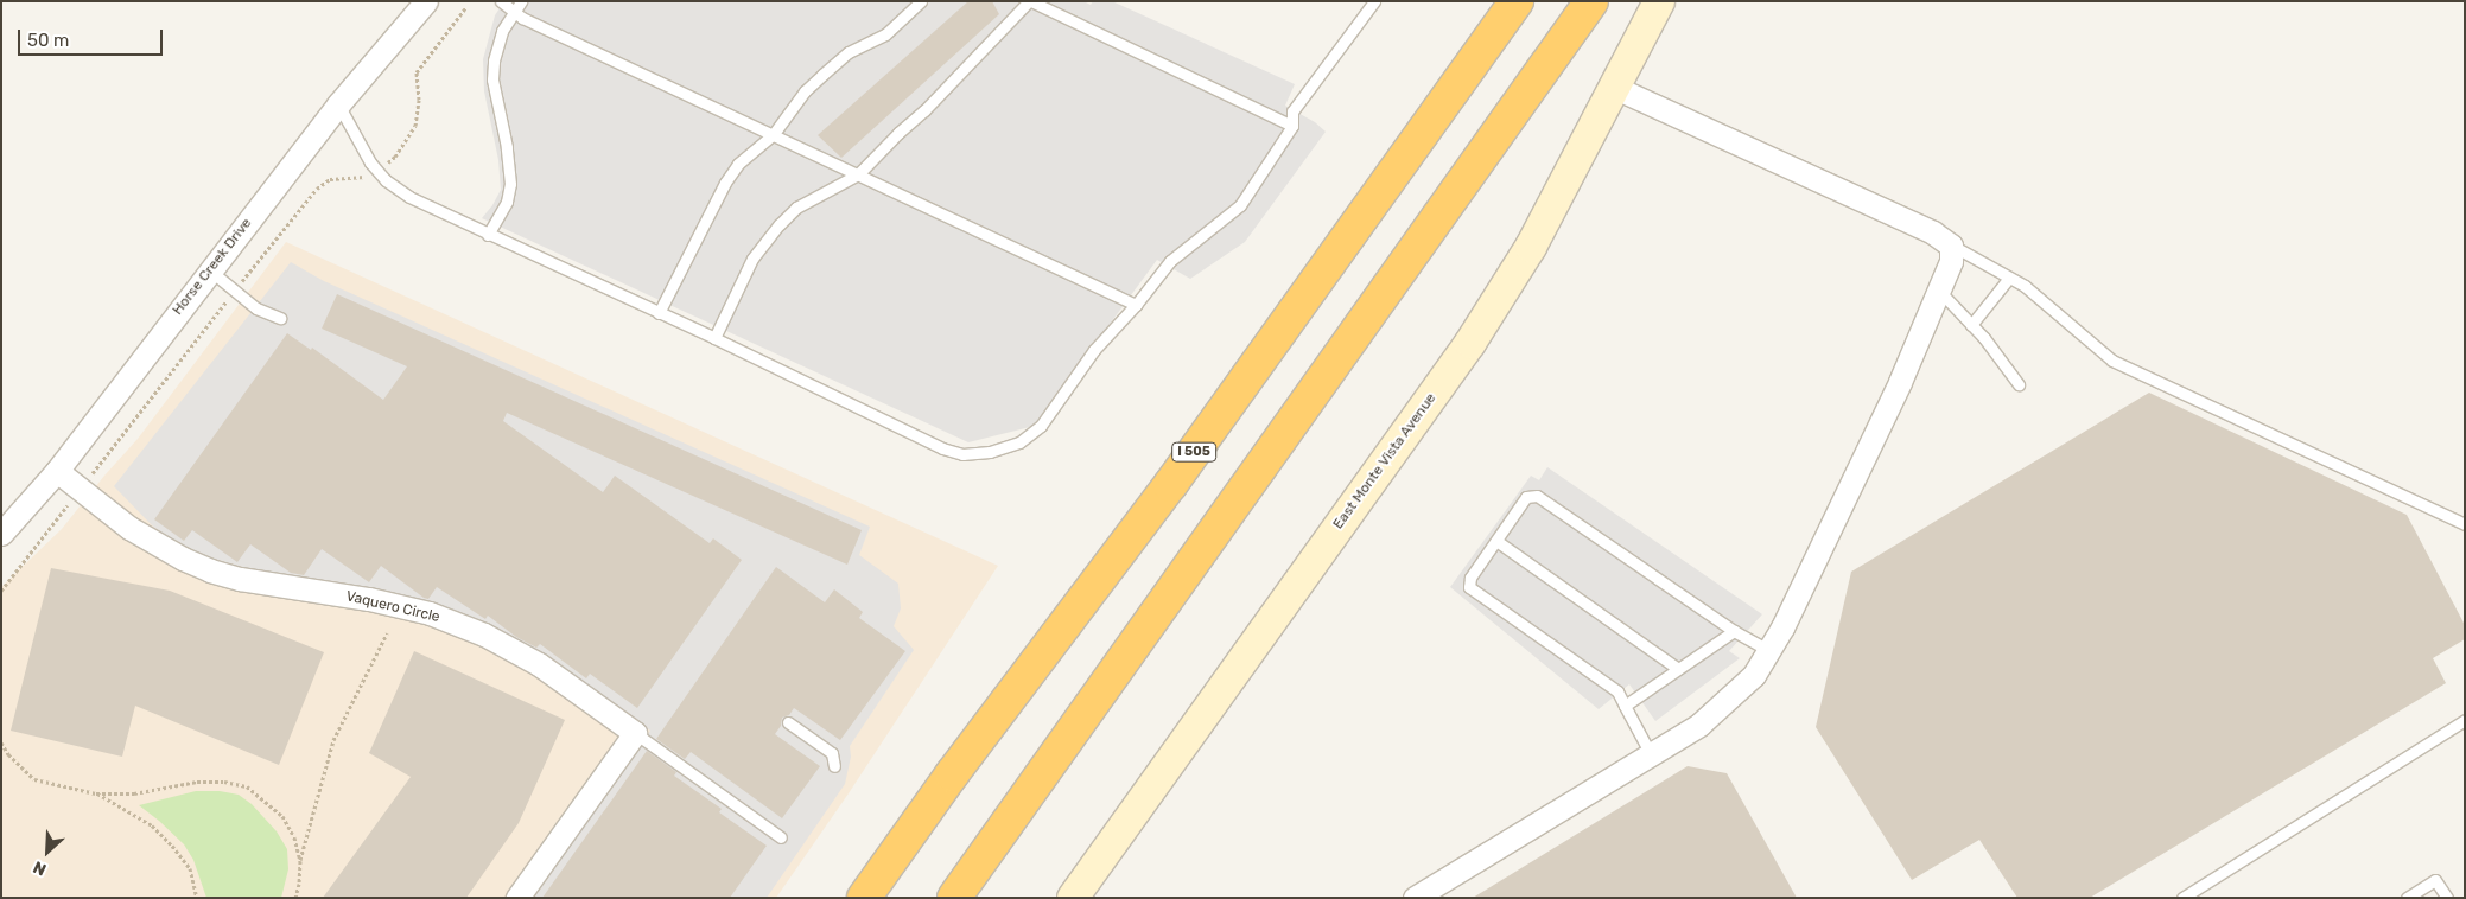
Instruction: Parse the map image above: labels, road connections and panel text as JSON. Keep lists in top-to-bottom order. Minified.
{"streets":{"highway":["I 505"],"street":["Horse Creek Drive","East Monte Vista Avenue","Vaquero Circle"]},"crossings":[["Horse Creek Drive","Vaquero Circle"]],"scale_bar":"50 m","north":"bottom left"}
